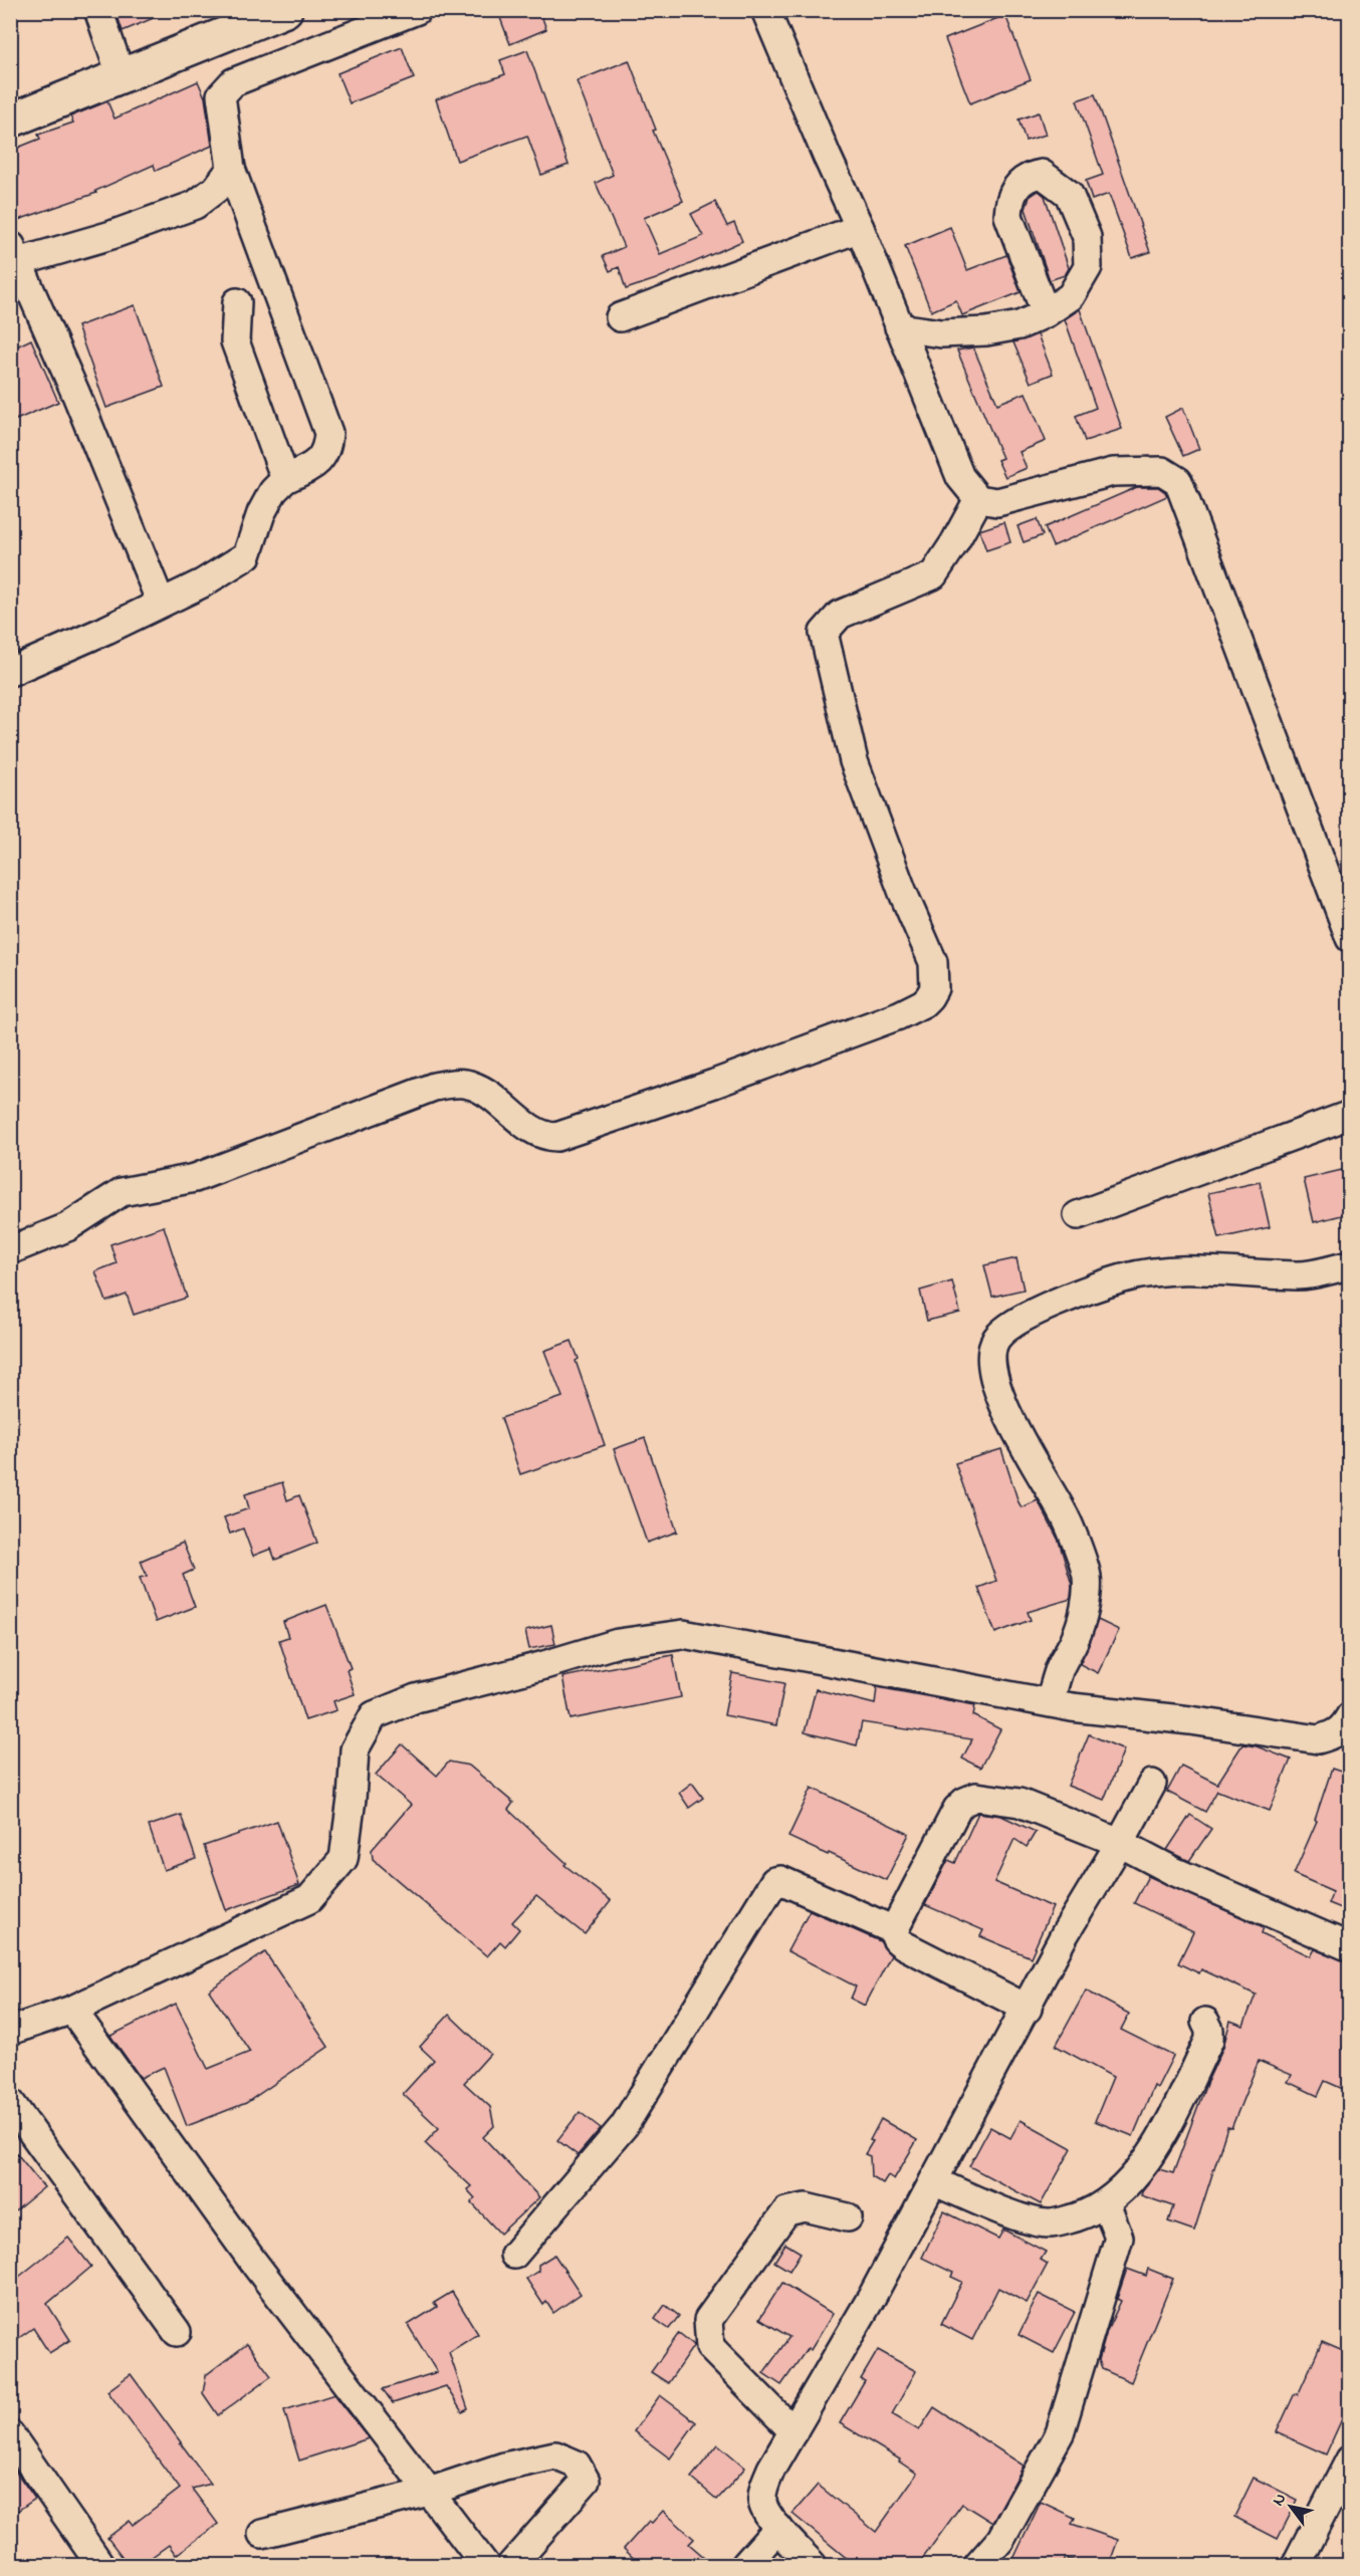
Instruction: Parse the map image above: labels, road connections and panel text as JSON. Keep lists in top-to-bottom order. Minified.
{"north":"top left"}
